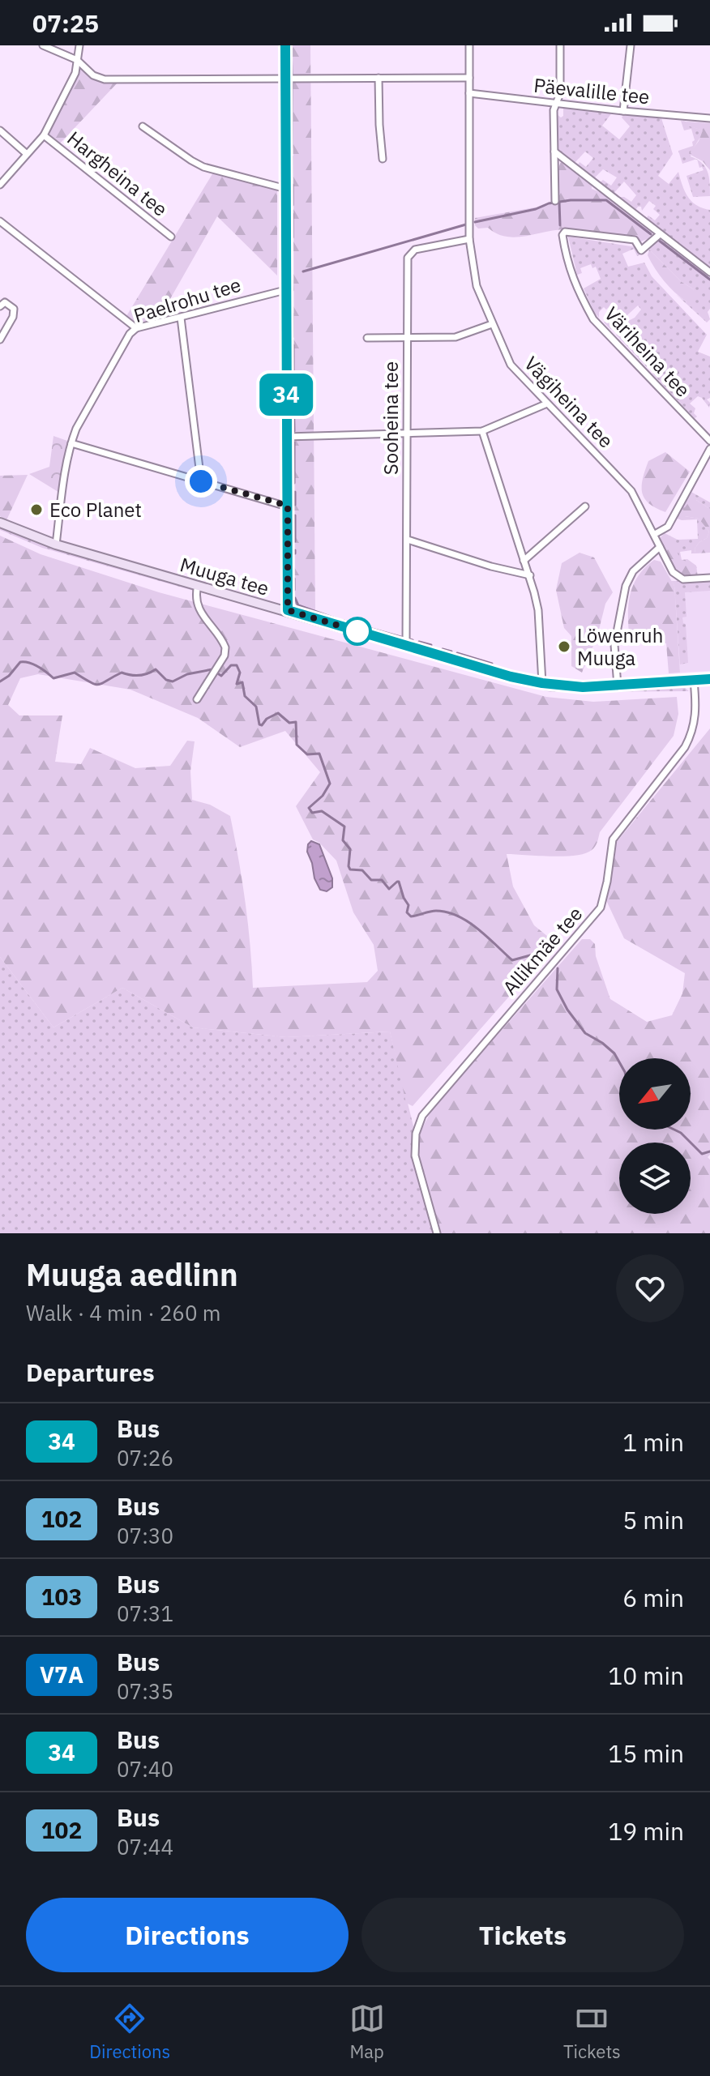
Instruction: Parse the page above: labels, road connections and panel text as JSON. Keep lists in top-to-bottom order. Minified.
{"streets":{"main road":["Muuga tee"],"street":["Päevalille tee","Hargheina tee","Paelrohu tee","Väriheina tee","Vägiheina tee","Sooheina tee","Allikmäe tee"]},"crossings":[["Päevalille tee","Vägiheina tee"],["Paelrohu tee","Muuga tee"],["Vägiheina tee","Sooheina tee"],["Sooheina tee","Muuga tee"],["Muuga tee","Allikmäe tee"]],"places":["Eco Planet","Löwenruh Muuga"],"lines":["bus line 34"],"north":"bottom left","page":{"status":"07:25","on_map":"34","heading":[["Muuga aedlinn","Walk · 4 min · 260 m"],"Departures"],"list":[{"mark":"34","name":"Bus","note":"07:26","value":"1 min"},{"mark":"102","name":"Bus","note":"07:30","value":"5 min"},{"mark":"103","name":"Bus","note":"07:31","value":"6 min"},{"mark":"V7A","name":"Bus","note":"07:35","value":"10 min"},{"mark":"34","name":"Bus","note":"07:40","value":"15 min"},{"mark":"102","name":"Bus","note":"07:44","value":"19 min"}],"buttons":["Directions","Tickets"],"tabs":["Directions","Map","Tickets"]}}
